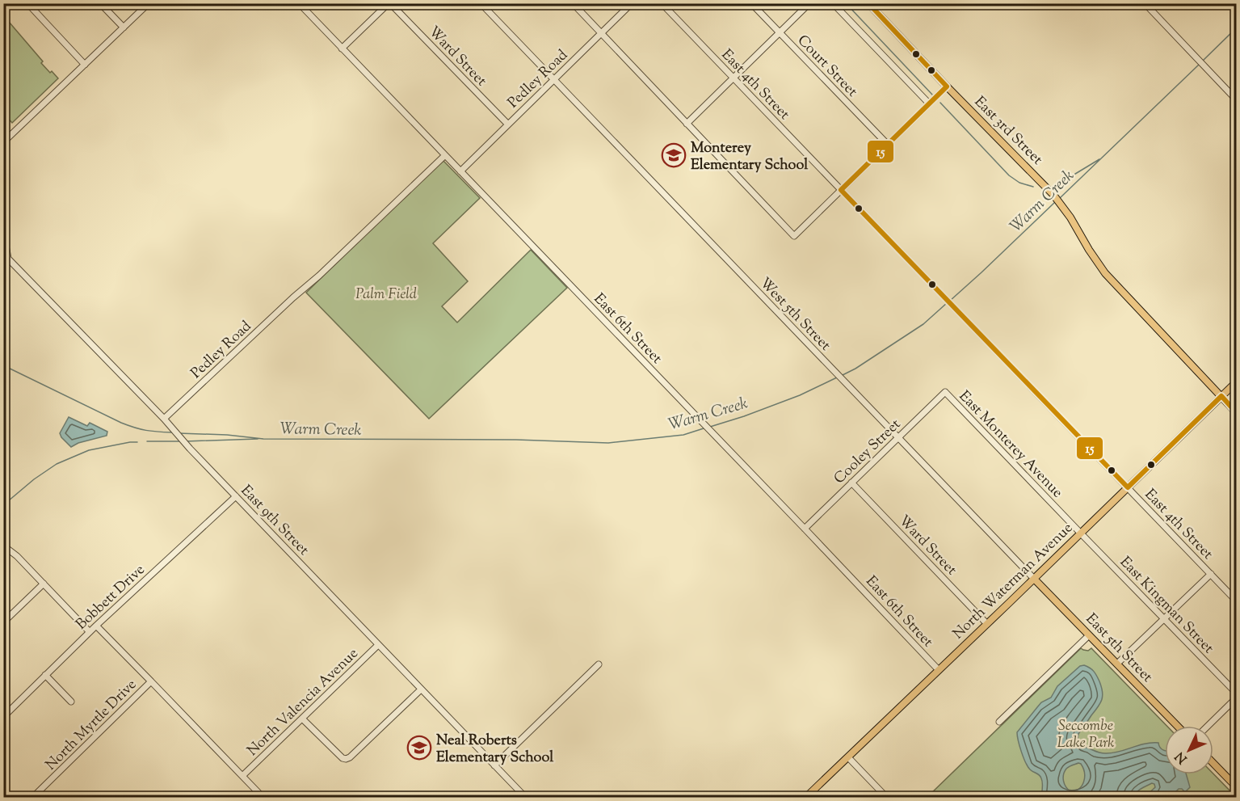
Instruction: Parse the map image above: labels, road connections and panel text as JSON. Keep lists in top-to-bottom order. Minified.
{"streets":{"main road":["East 3rd Street","North Waterman Avenue","East 5th Street"],"street":["Ward Street","Court Street","Pedley Road","East 4th Street","West 5th Street","East 6th Street","East Monterey Avenue","Cooley Street","East 9th Street","Bobbett Drive","East Kingman Street","North Valencia Avenue","North Myrtle Drive"]},"crossings":[["Ward Street","Pedley Road"],["Ward Street","Cooley Street"],["Ward Street","North Waterman Avenue"],["Pedley Road","West 5th Street"],["Pedley Road","East 6th Street"],["Pedley Road","East 9th Street"],["East 4th Street","North Waterman Avenue"],["East 3rd Street","North Waterman Avenue"],["West 5th Street","Cooley Street"],["West 5th Street","North Waterman Avenue"],["West 5th Street","East 5th Street"],["East 6th Street","Cooley Street"],["East 6th Street","North Waterman Avenue"],["East Monterey Avenue","Cooley Street"],["East Monterey Avenue","North Waterman Avenue"],["East Monterey Avenue","East Kingman Street"],["East 9th Street","Bobbett Drive"],["East 9th Street","North Valencia Avenue"],["North Waterman Avenue","East Kingman Street"],["North Waterman Avenue","East 5th Street"],["Bobbett Drive","North Myrtle Drive"]],"water":["Warm Creek"],"parks":["Palm Field","Seccombe Lake Park"],"places":{"school or university":["Monterey Elementary School","Neal Roberts Elementary School"]},"lines":["transit line 15"],"north":"bottom left"}
